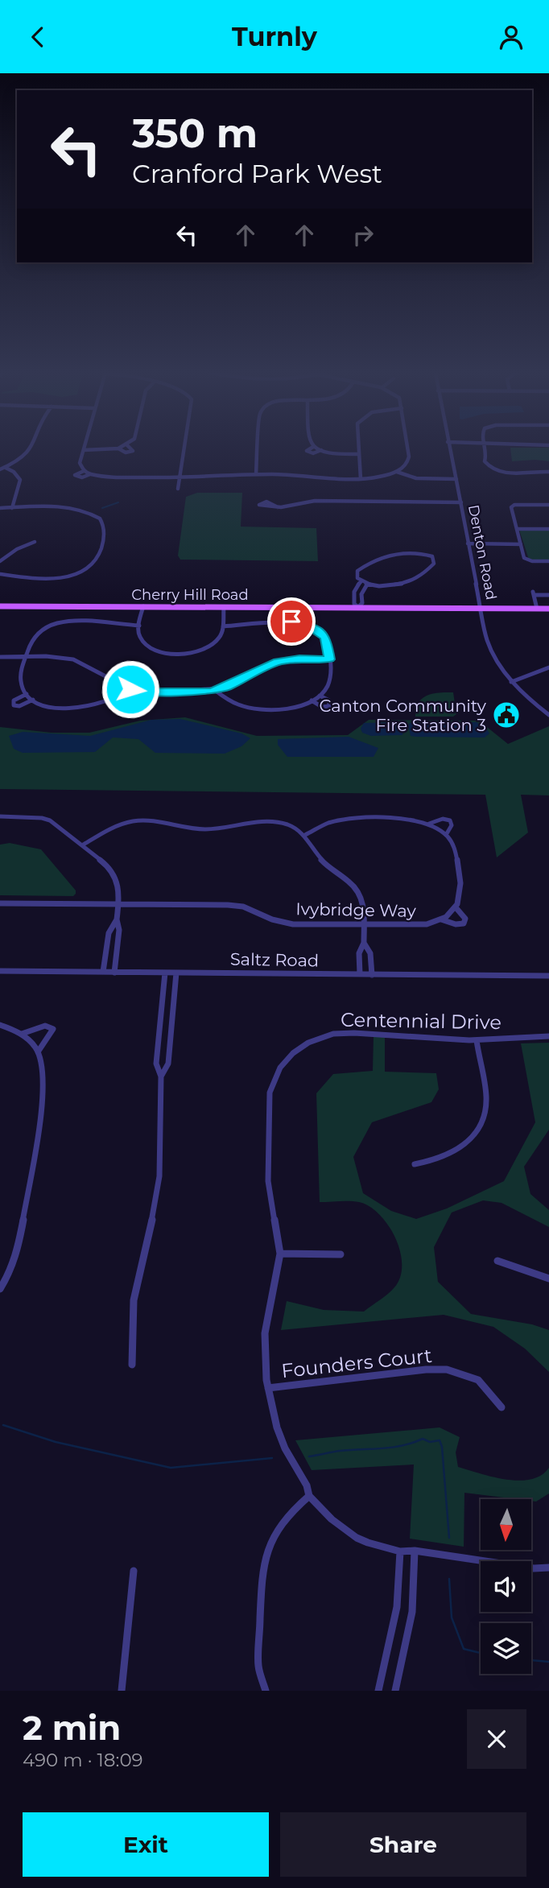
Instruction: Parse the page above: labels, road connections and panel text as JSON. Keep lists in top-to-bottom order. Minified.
{"streets":{"main road":["Cherry Hill Road"],"street":["Denton Road","Ivybridge Way","Saltz Road","Centennial Drive","Founders Court"]},"crossings":[["Denton Road","Cherry Hill Road"],["Centennial Drive","Founders Court"]],"places":{"public building":["Canton Community Fire Station 3"]},"north":"bottom","page":{"header":"Turnly","turn":["350 m","Cranford Park West"],"heading":["2 min","490 m · 18:09"],"buttons":["Exit","Share"]}}
